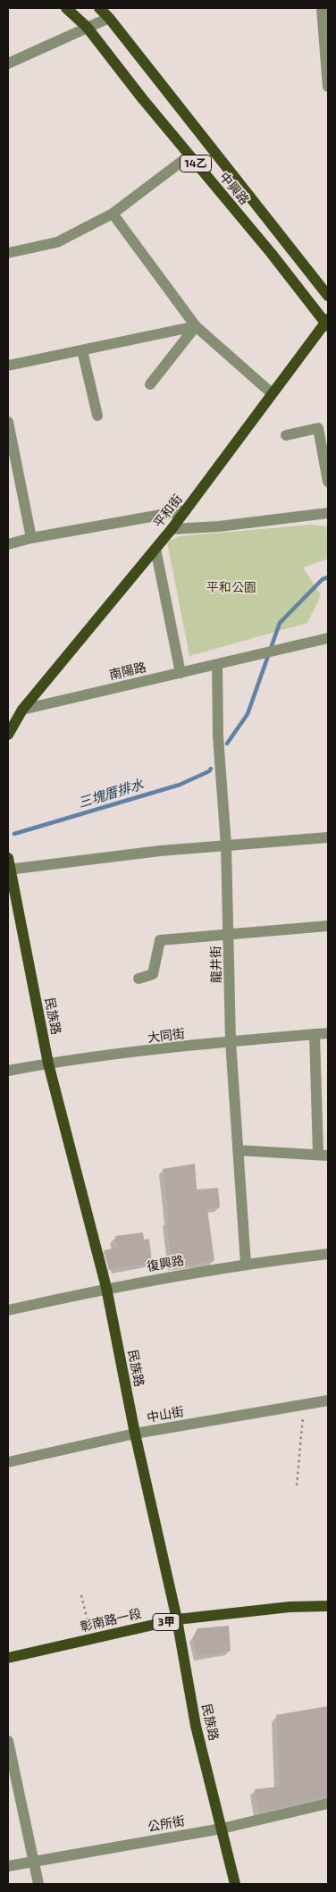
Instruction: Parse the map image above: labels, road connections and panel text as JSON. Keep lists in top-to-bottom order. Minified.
{"streets":{"main road":["14乙","中興路","平和街","南陽路","民族路","彰南路一段","3甲"],"street":["龍井街","大同街","復興路","中山街","公所街"]},"crossings":[["中興路","平和街"],["平和街","南陽路"],["南陽路","龍井街"],["龍井街","大同街"],["龍井街","復興路"],["民族路","大同街"],["民族路","復興路"],["民族路","中山街"],["民族路","彰南路一段"],["民族路","公所街"]],"water":["三塊厝排水"],"parks":["平和公園"]}
